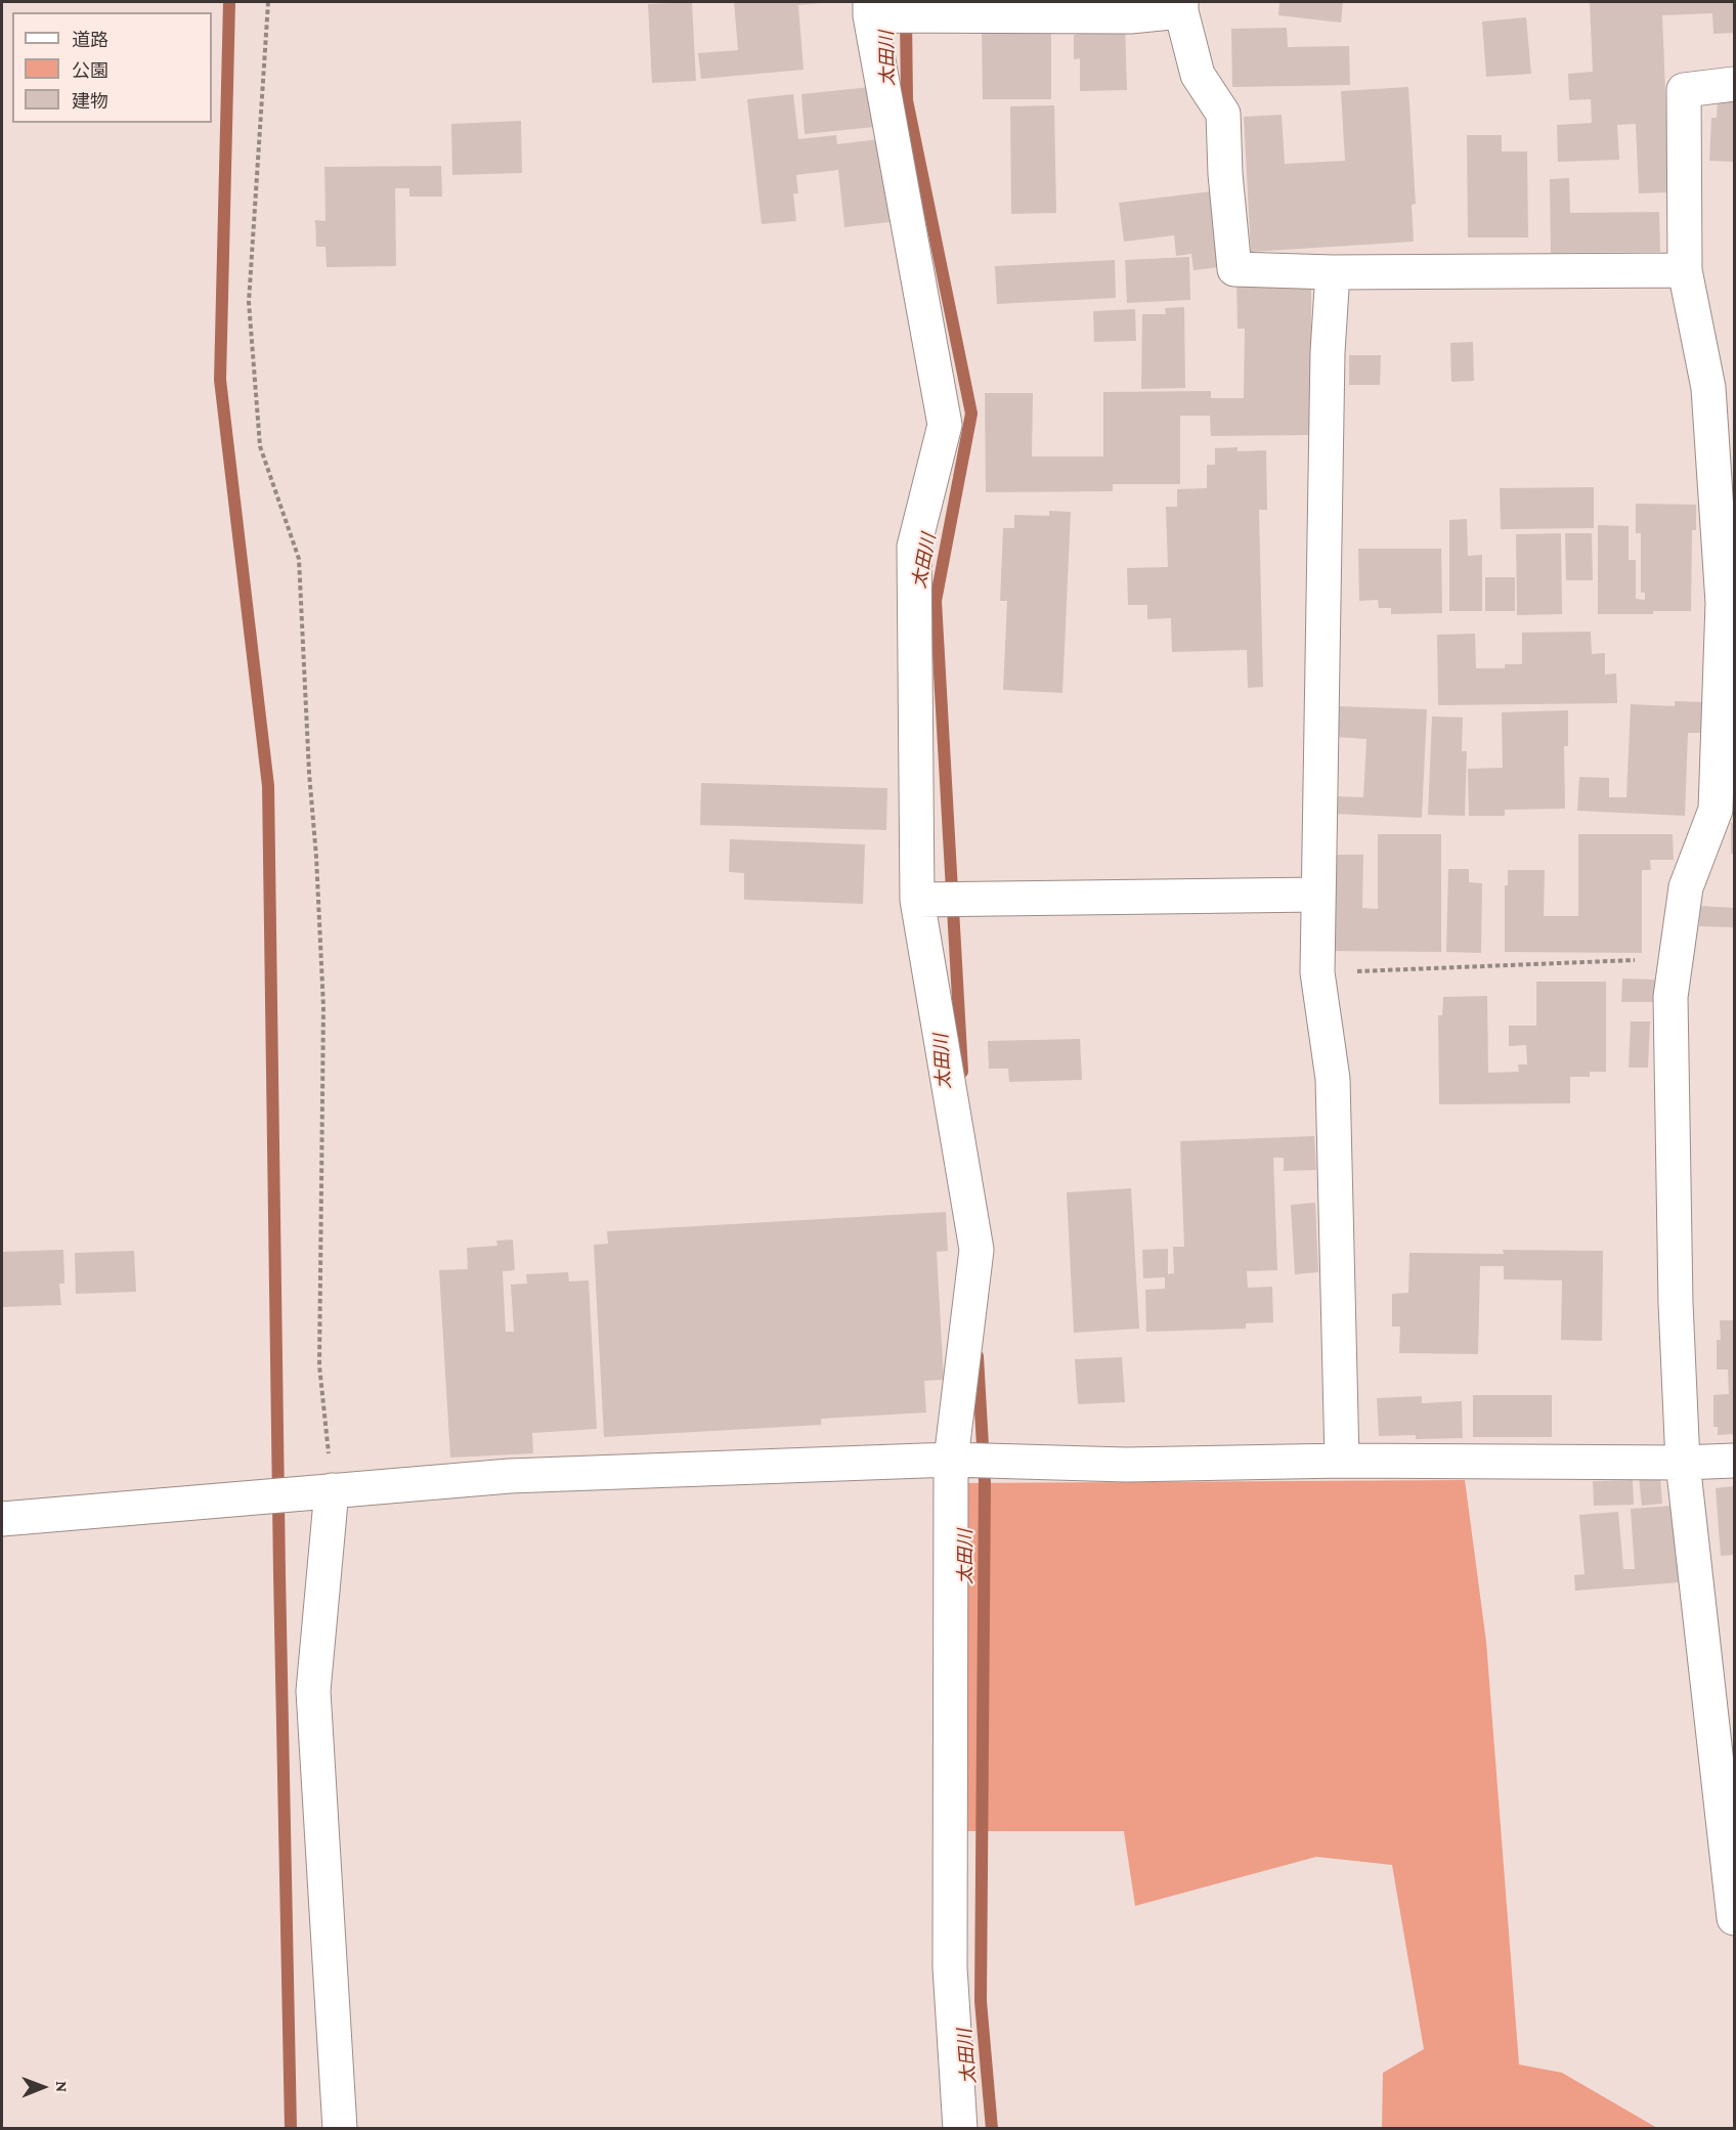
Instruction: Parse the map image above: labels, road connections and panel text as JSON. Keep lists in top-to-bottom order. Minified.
{"water":["太田川"],"legend":["道路","公園","建物"],"north":"right"}
